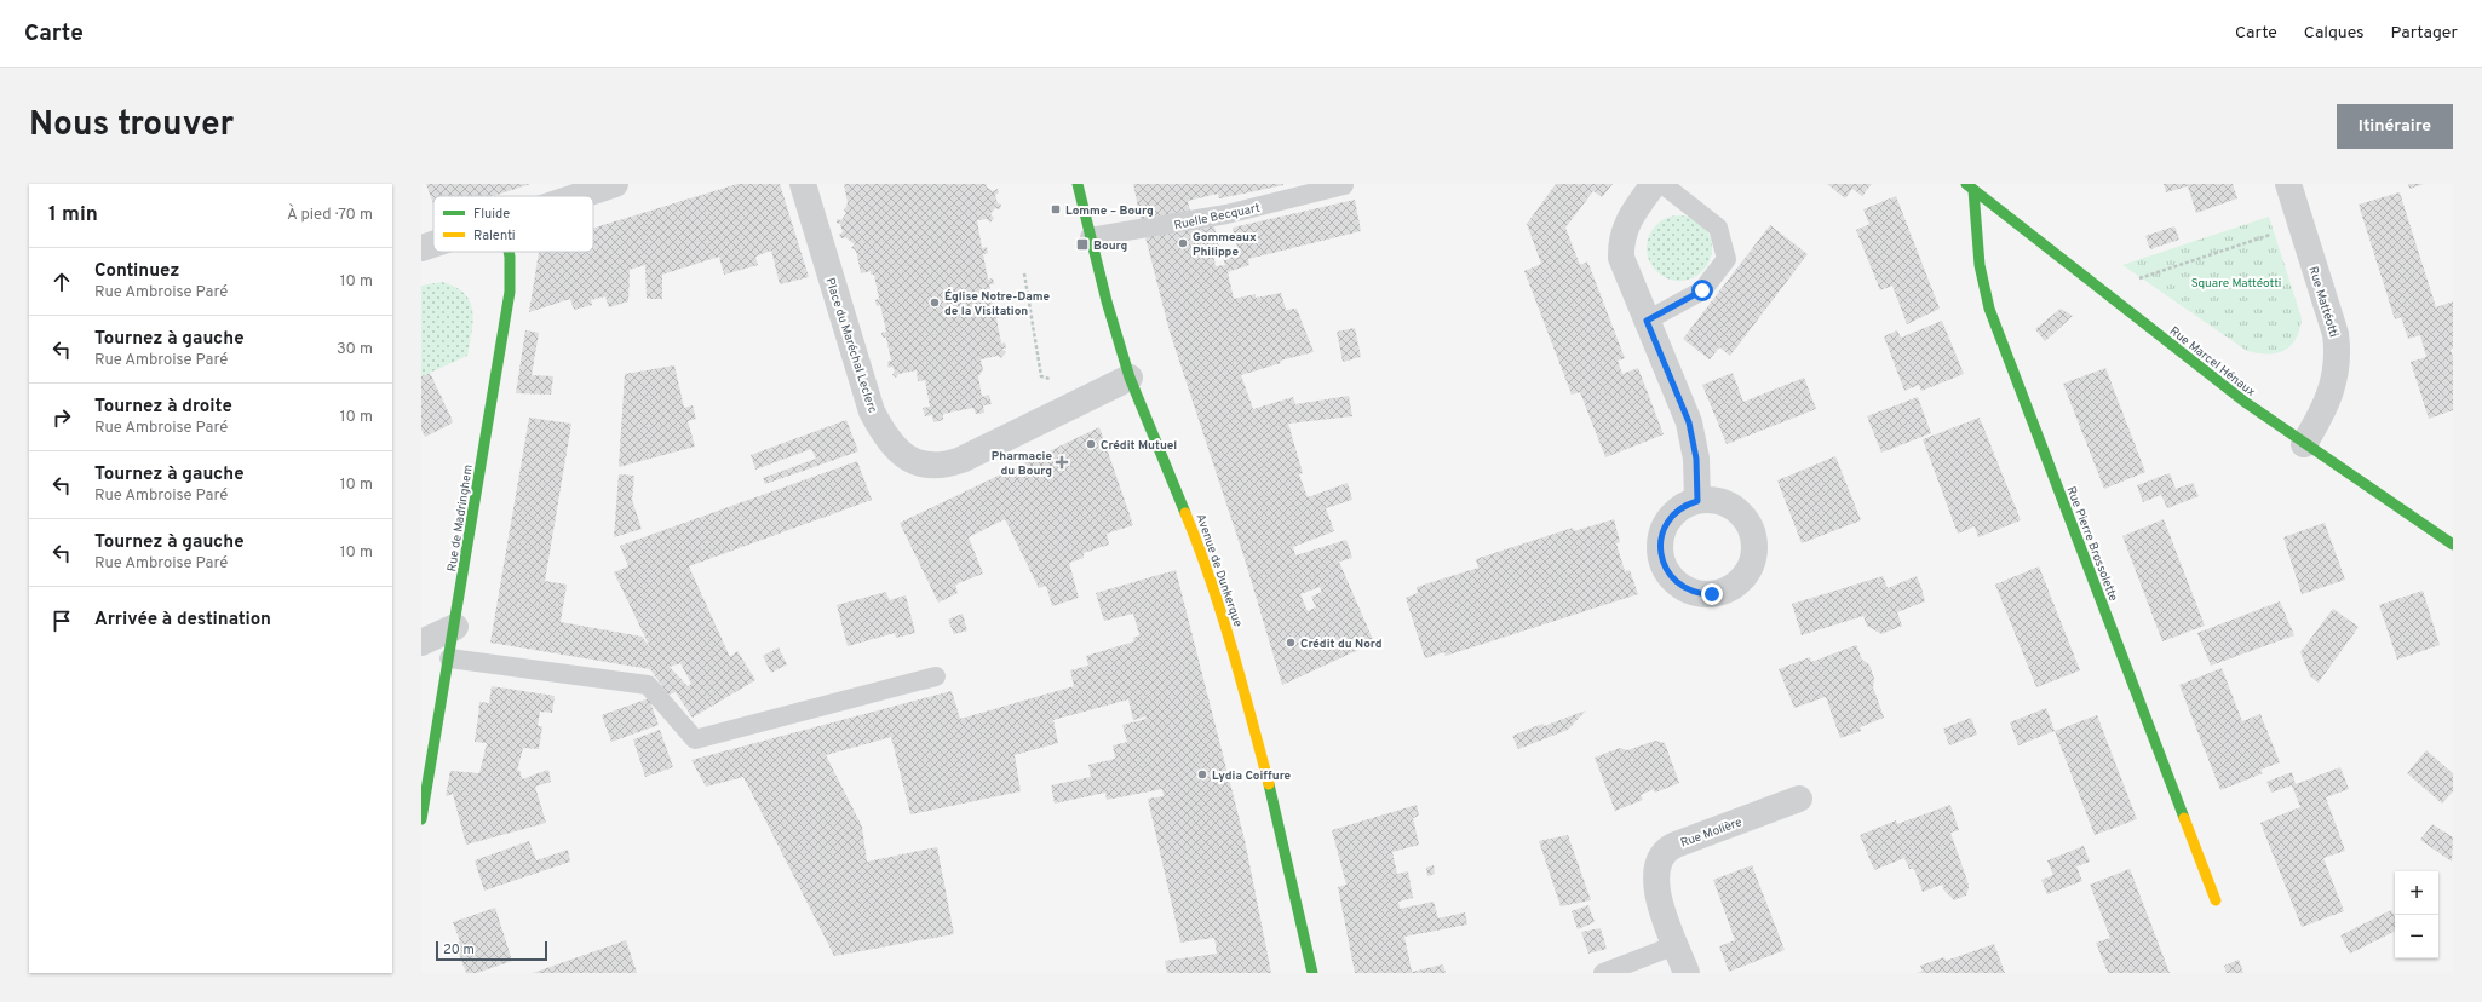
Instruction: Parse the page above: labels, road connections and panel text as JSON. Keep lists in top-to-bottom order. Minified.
{"streets":{"street":["Rue Mattéotti","Place du Maréchal Leclerc","Rue Marcel Hénaux","Rue de Madringhem","Rue Pierre Brossolette","Avenue de Dunkerque","Rue Molière"],"lane":["Ruelle Becquart"]},"crossings":[["Ruelle Becquart","Avenue de Dunkerque"],["Rue Mattéotti","Rue Marcel Hénaux"],["Place du Maréchal Leclerc","Avenue de Dunkerque"],["Rue Marcel Hénaux","Rue Pierre Brossolette"]],"parks":["Square Mattéotti"],"places":{"transit":["Lomme – Bourg","Bourg"],"other":["Gommeaux Philippe","Église Notre-Dame de la Visitation","Crédit Mutuel","Crédit du Nord","Lydia Coiffure"],"health":["Pharmacie du Bourg"]},"legend":["Fluide","Ralenti"],"scale_bar":"20 m","page":{"header":"Carte","nav":["Carte","Calques","Partager"],"title":"Nous trouver","buttons":"Itinéraire","heading":["1 min","À pied · 70 m"],"list":[["Continuez","Rue Ambroise Paré","10 m"],["Tournez à gauche","Rue Ambroise Paré","30 m"],["Tournez à droite","Rue Ambroise Paré","10 m"],["Tournez à gauche","Rue Ambroise Paré","10 m"],["Tournez à gauche","Rue Ambroise Paré","10 m"],"Arrivée à destination"],"map_buttons":["+","−"],"scale":"20 m"}}
